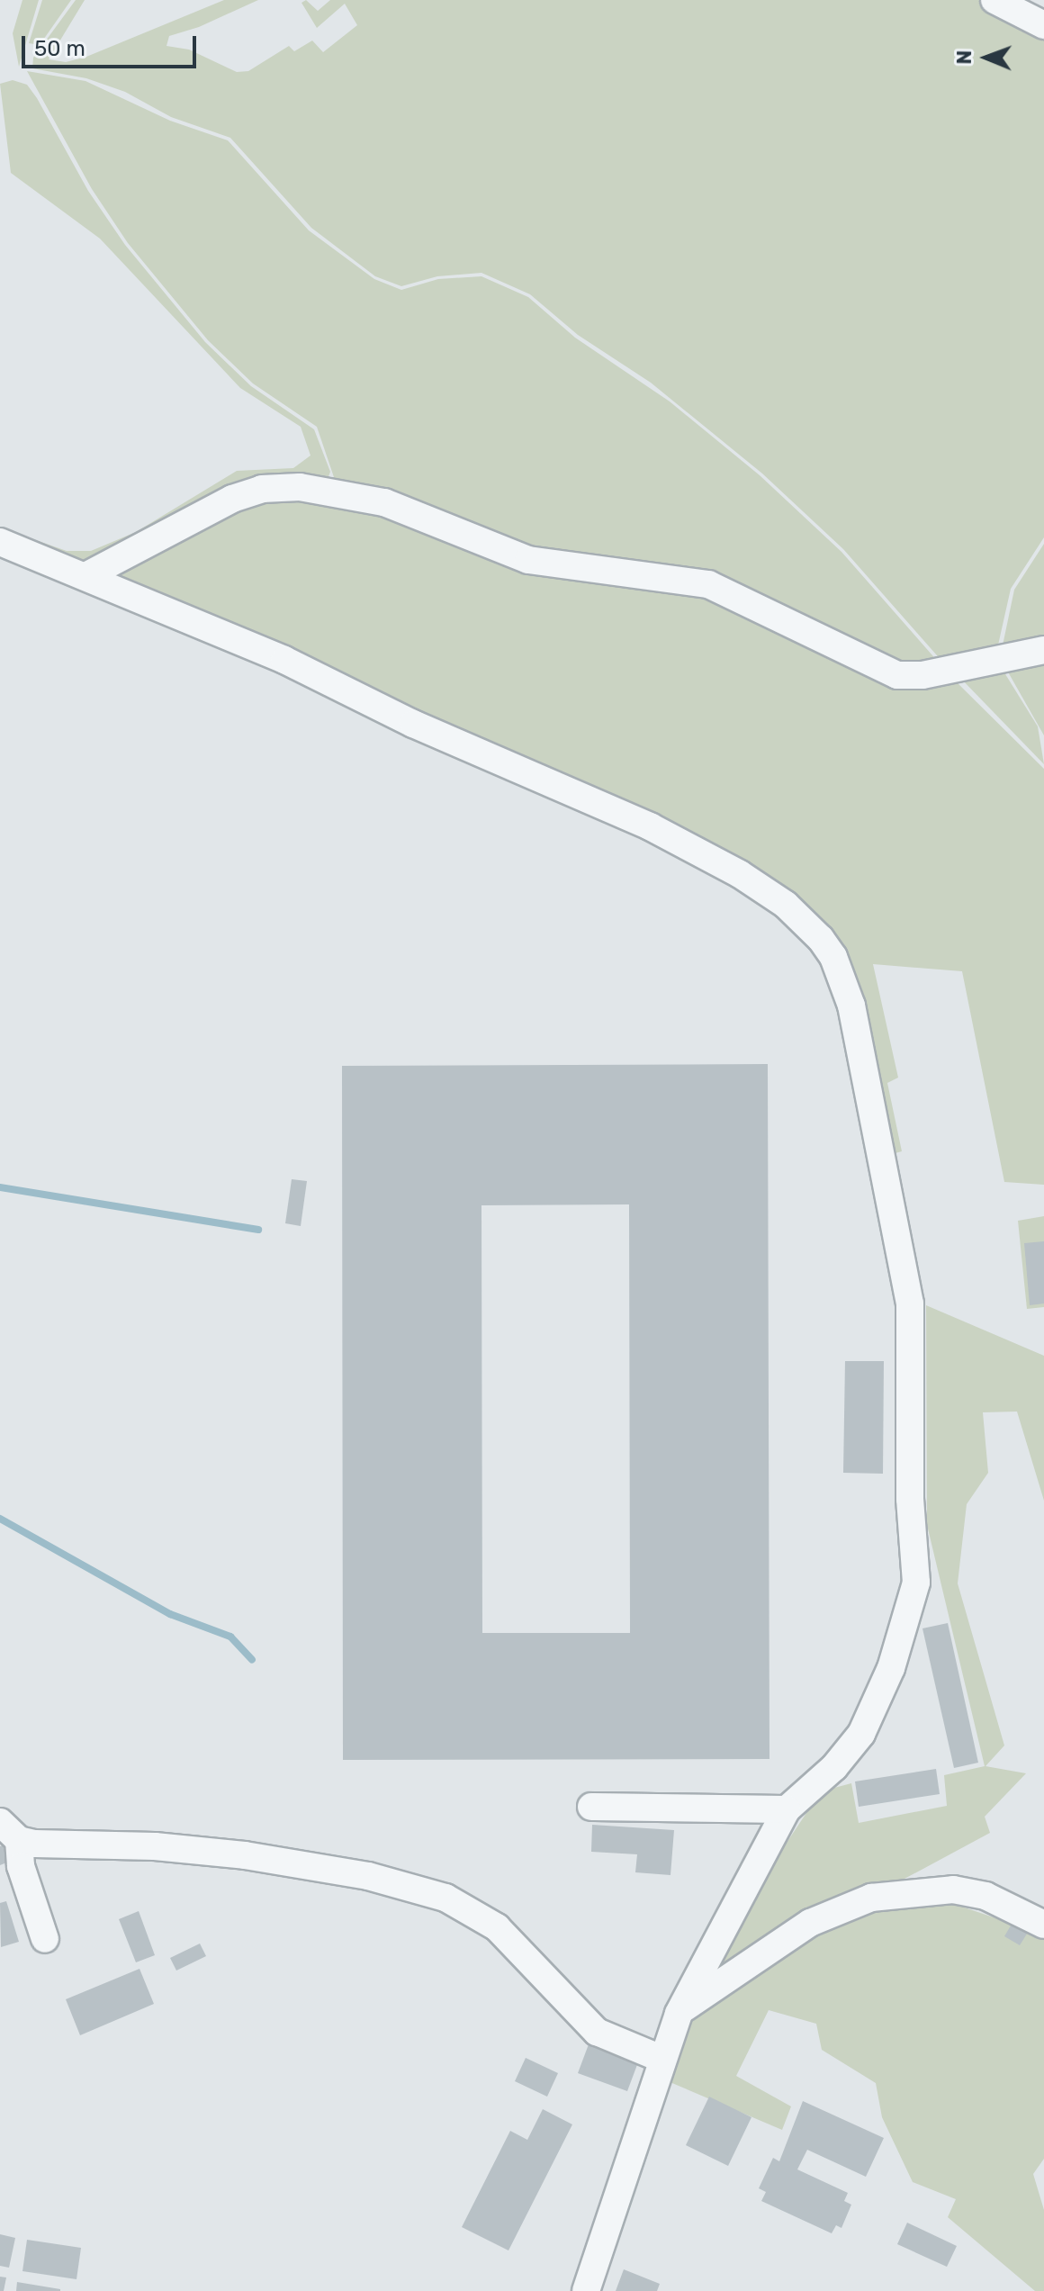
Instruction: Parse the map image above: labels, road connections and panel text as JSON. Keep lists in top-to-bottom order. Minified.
{"scale_bar":"50 m","north":"left"}
